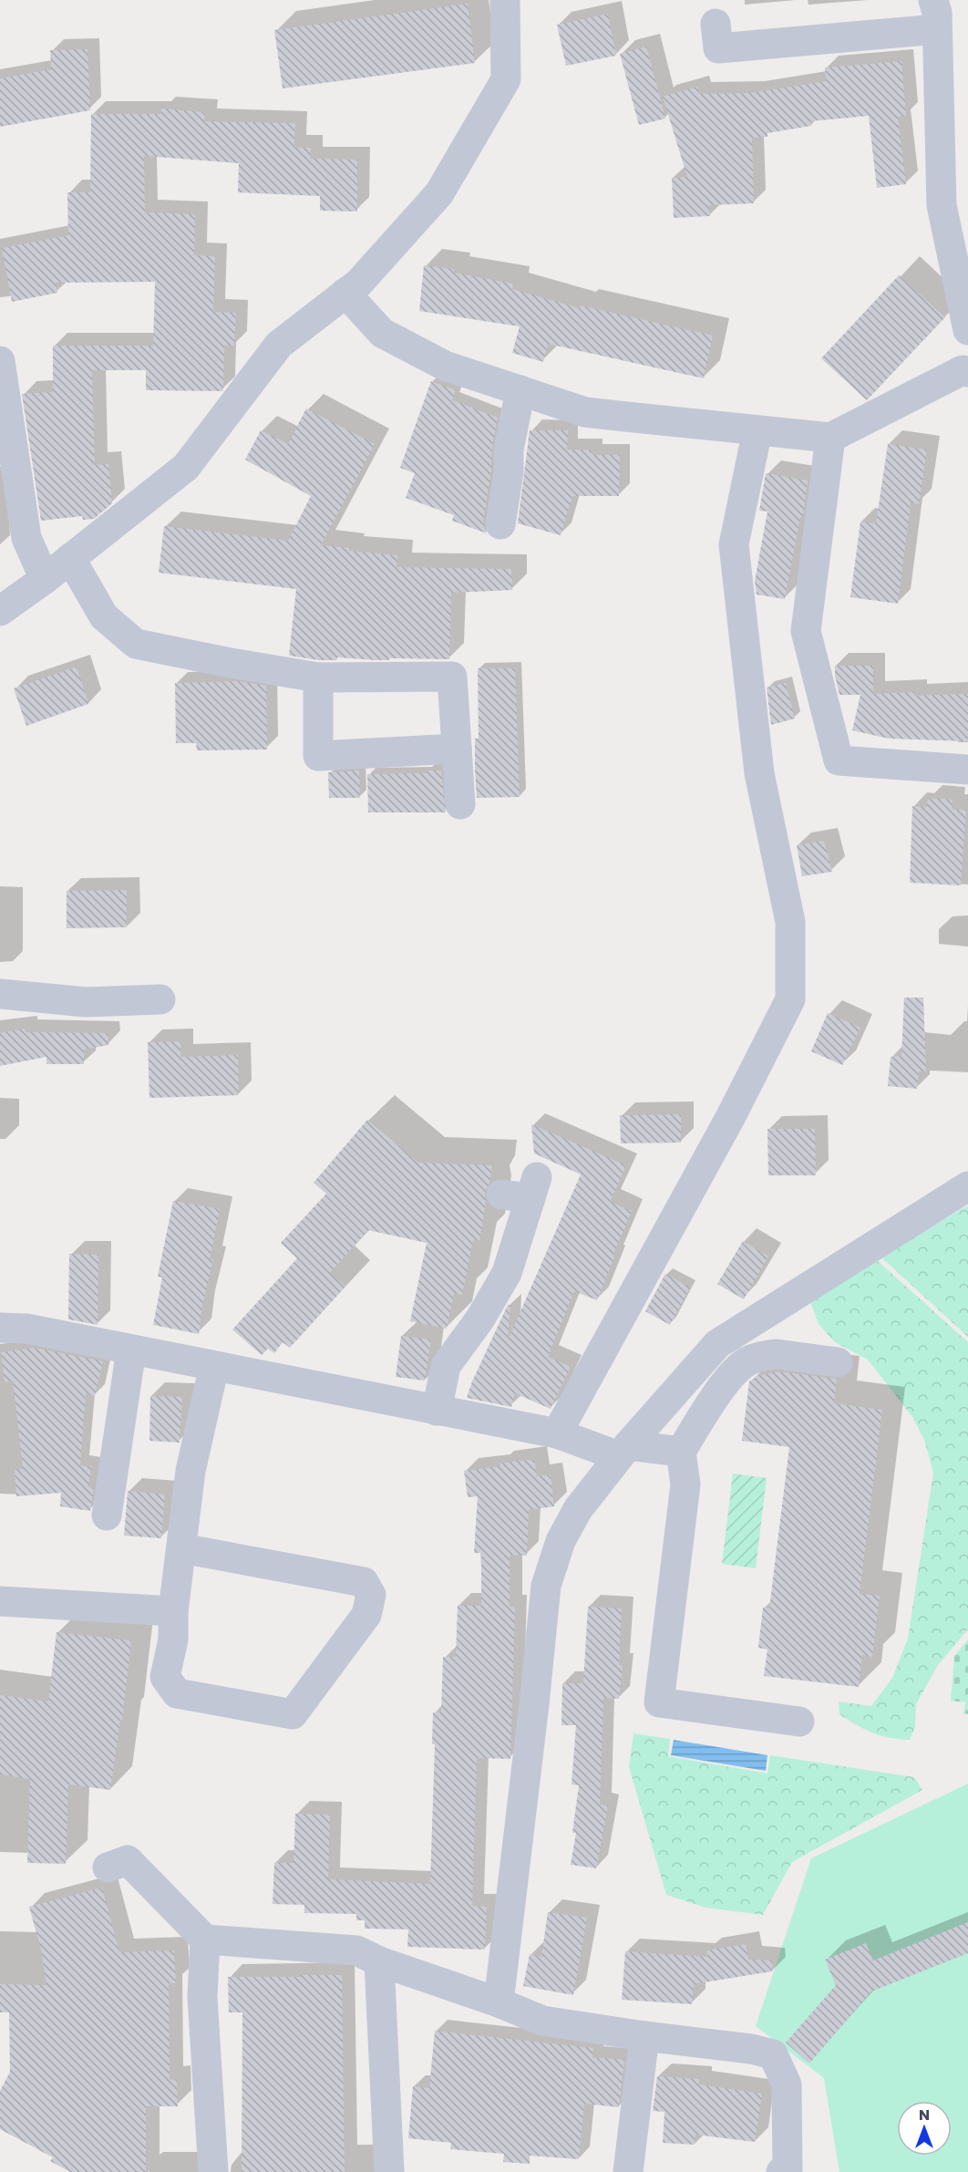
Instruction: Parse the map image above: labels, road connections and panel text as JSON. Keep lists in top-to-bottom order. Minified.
{"north":"top"}
